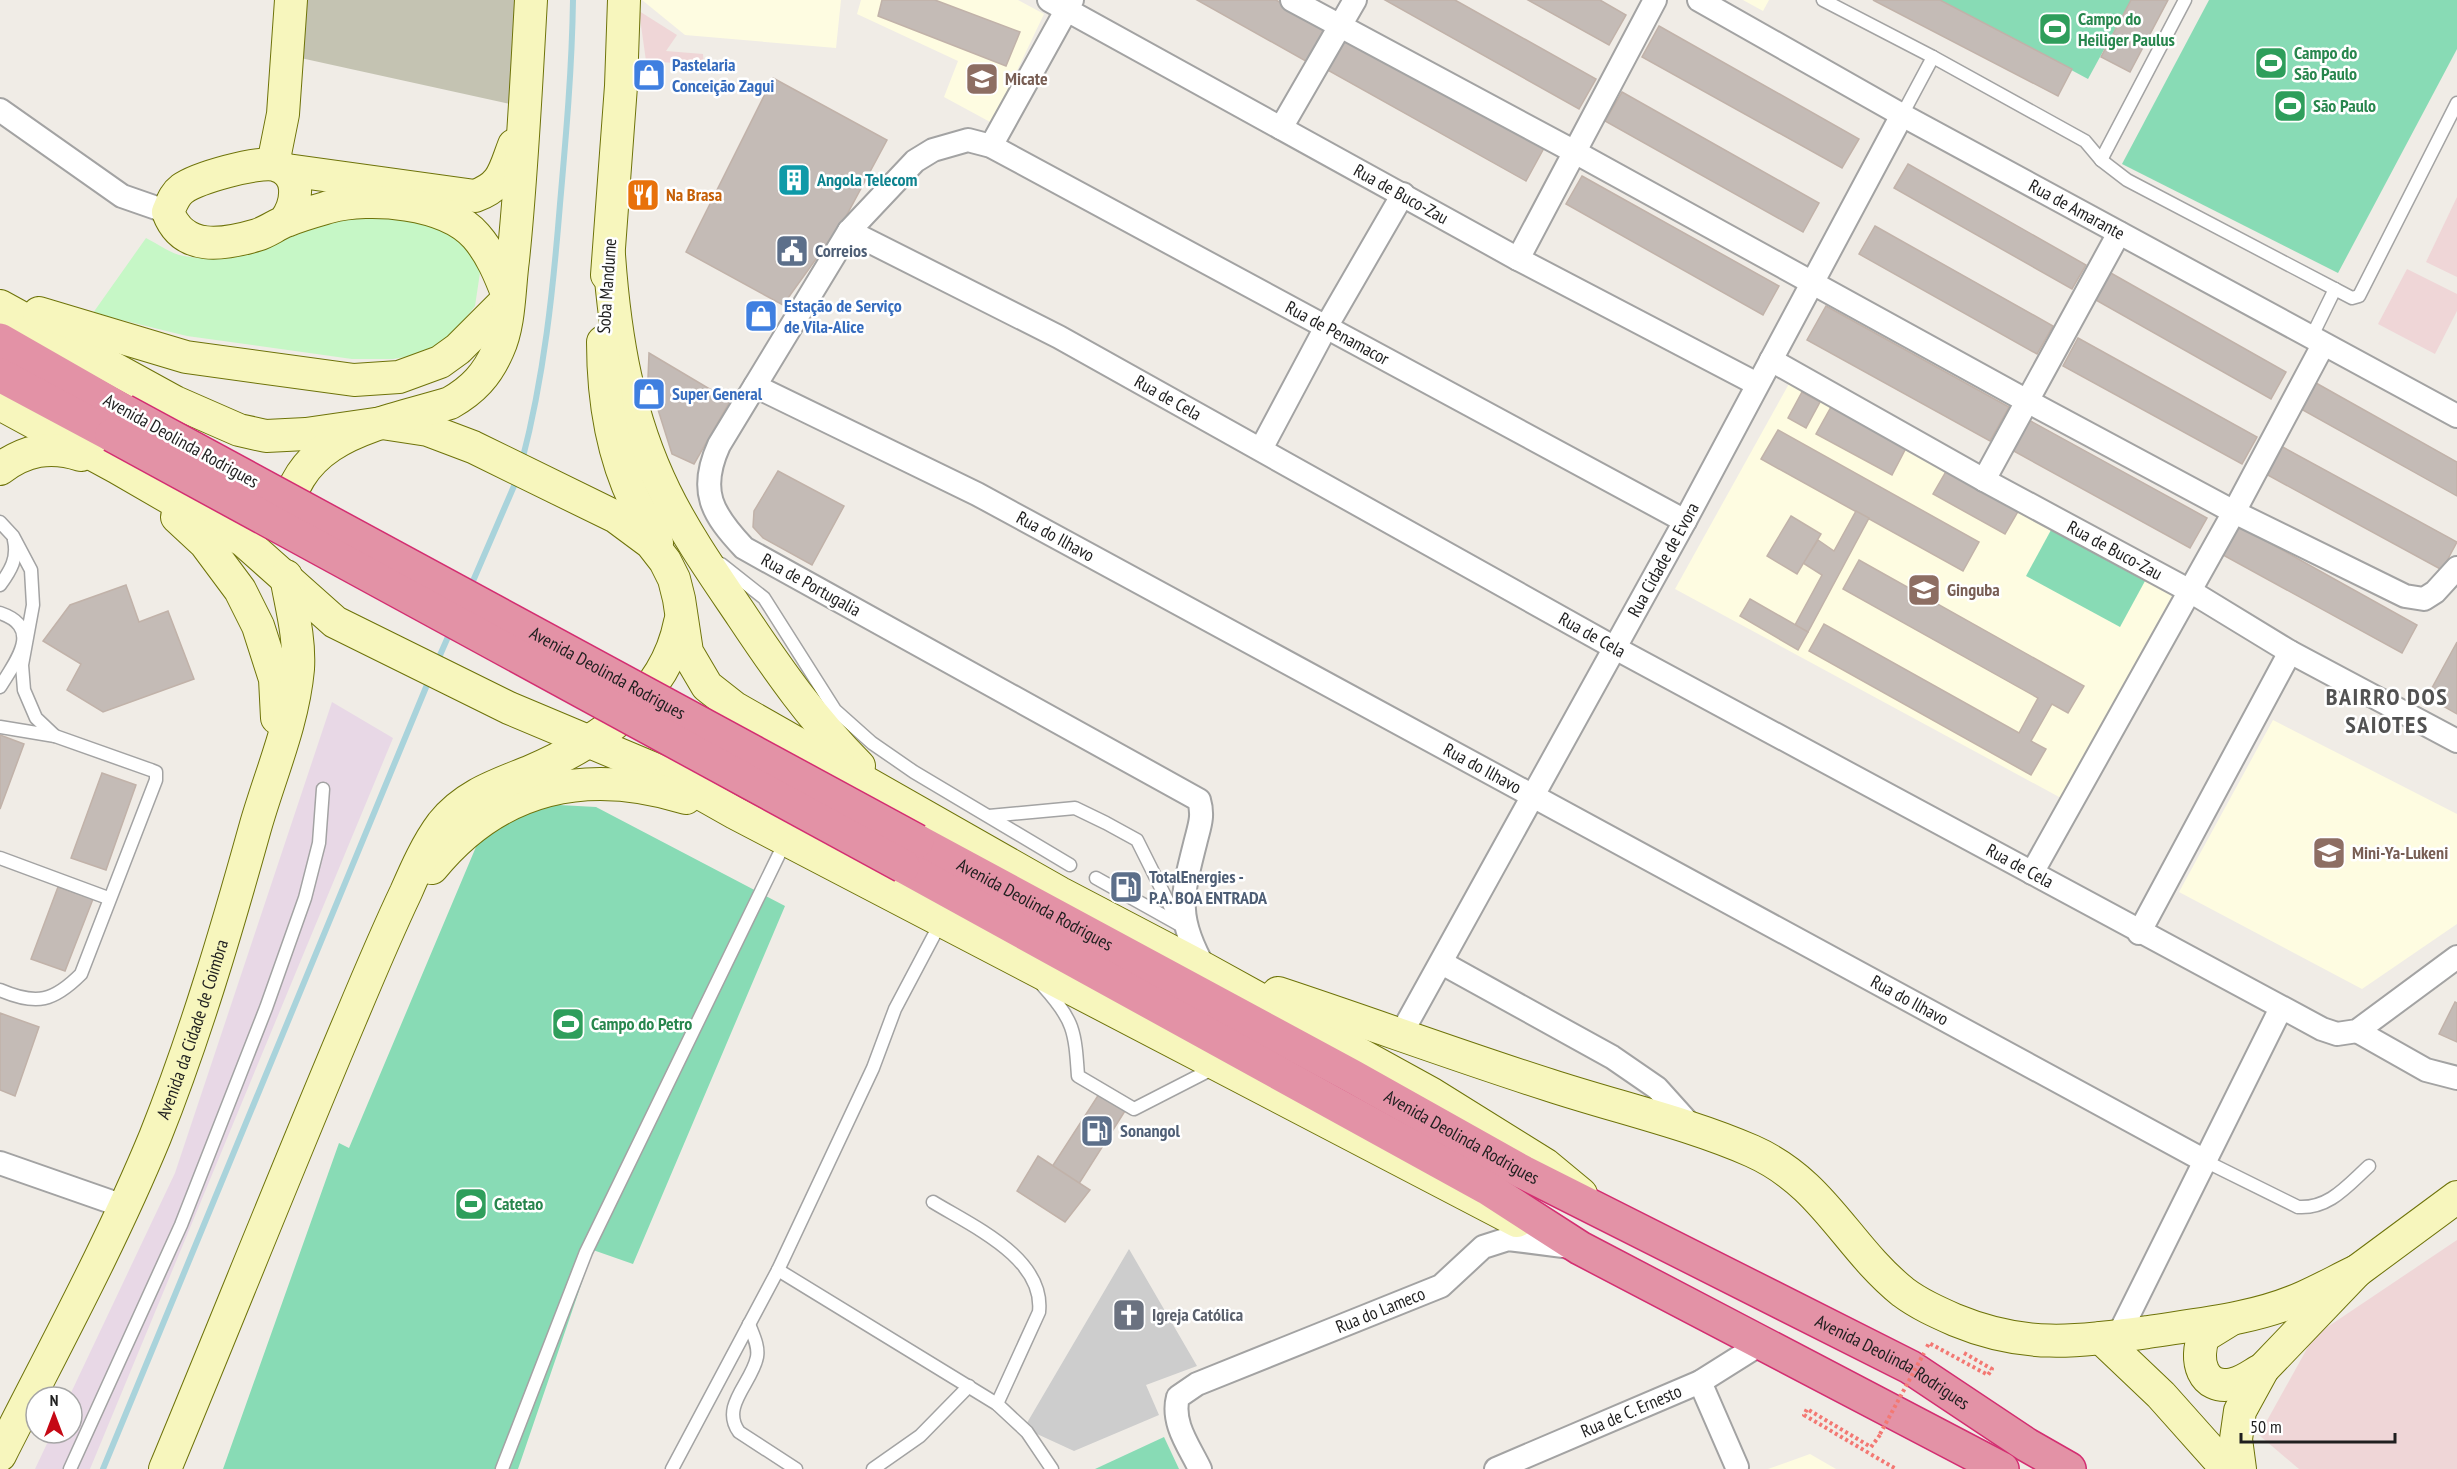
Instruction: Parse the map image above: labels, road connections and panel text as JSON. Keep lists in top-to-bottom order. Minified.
{"streets":{"highway":["Avenida Deolinda Rodrigues"],"main road":["Soba Mandume","Avenida da Cidade de Coimbra"],"street":["Rua de Buco-Zau","Rua de Amarante","Rua de Penamacor","Rua de Cela","Rua do Ilhavo","Rua Cidade de Evora","Rua de Portugalia","Rua do Lameco","Rua de C. Ernesto"]},"crossings":[["Rua de Buco-Zau","Rua Cidade de Evora"],["Rua de Amarante","Rua Cidade de Evora"],["Soba Mandume","Avenida Deolinda Rodrigues"],["Rua de Penamacor","Rua Cidade de Evora"],["Rua de Penamacor","Rua de Portugalia"],["Rua de Cela","Rua Cidade de Evora"],["Rua de Cela","Rua de Portugalia"],["Avenida Deolinda Rodrigues","Rua do Lameco"],["Avenida Deolinda Rodrigues","Rua de C. Ernesto"],["Rua do Ilhavo","Rua Cidade de Evora"],["Rua do Ilhavo","Rua de Portugalia"]],"districts":["BAIRRO DOS SAIOTES"],"places":{"sports":["Campo do Heiliger Paulus","Campo do São Paulo","São Paulo","Campo do Petro","Catetao"],"shop":["Pastelaria Conceição Zagui","Estação de Serviço de Vila-Alice","Super General"],"school or university":["Micate","Ginguba","Mini-Ya-Lukeni"],"building":["Angola Telecom"],"restaurant":["Na Brasa"],"public building":["Correios"],"fuel station":["TotalEnergies - P.A. BOA ENTRADA","Sonangol"],"church":["Igreja Católica"]},"scale_bar":"50 m","north":"top"}
